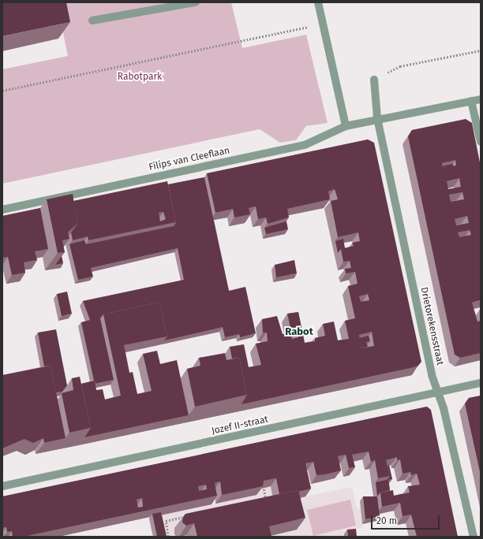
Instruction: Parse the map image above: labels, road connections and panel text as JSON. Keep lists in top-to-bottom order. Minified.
{"streets":{"street":["Filips van Cleeflaan","Drietorekensstraat","Jozef II-straat"]},"crossings":[["Filips van Cleeflaan","Drietorekensstraat"],["Drietorekensstraat","Jozef II-straat"]],"districts":["Rabot"],"parks":["Rabotpark"],"scale_bar":"20 m"}
